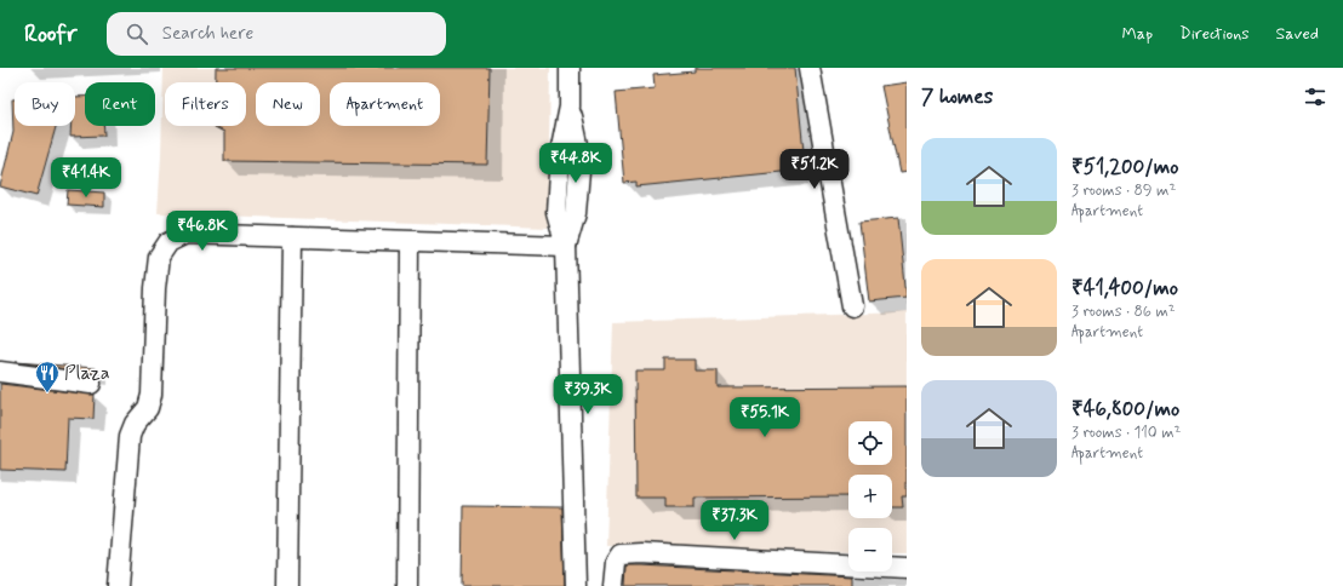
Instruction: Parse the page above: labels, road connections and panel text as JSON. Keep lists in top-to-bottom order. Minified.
{"places":{"restaurant":["Plaza"]},"page":{"header":"Roofr","search":"Search here","nav":["Map","Directions","Saved"],"heading":"7 homes","chip":["Buy","Rent","Filters","New","Apartment"],"list":[{"name":"₹51,200/mo","note":"3 rooms · 89 m² · Apartment"},{"name":"₹41,400/mo","note":"3 rooms · 86 m² · Apartment"},{"name":"₹46,800/mo","note":"3 rooms · 110 m² · Apartment"}],"price":["₹44.8K","₹51.2K","₹41.4K","₹46.8K","₹39.3K","₹55.1K","₹37.3K"],"map_buttons":["+","−"]}}
